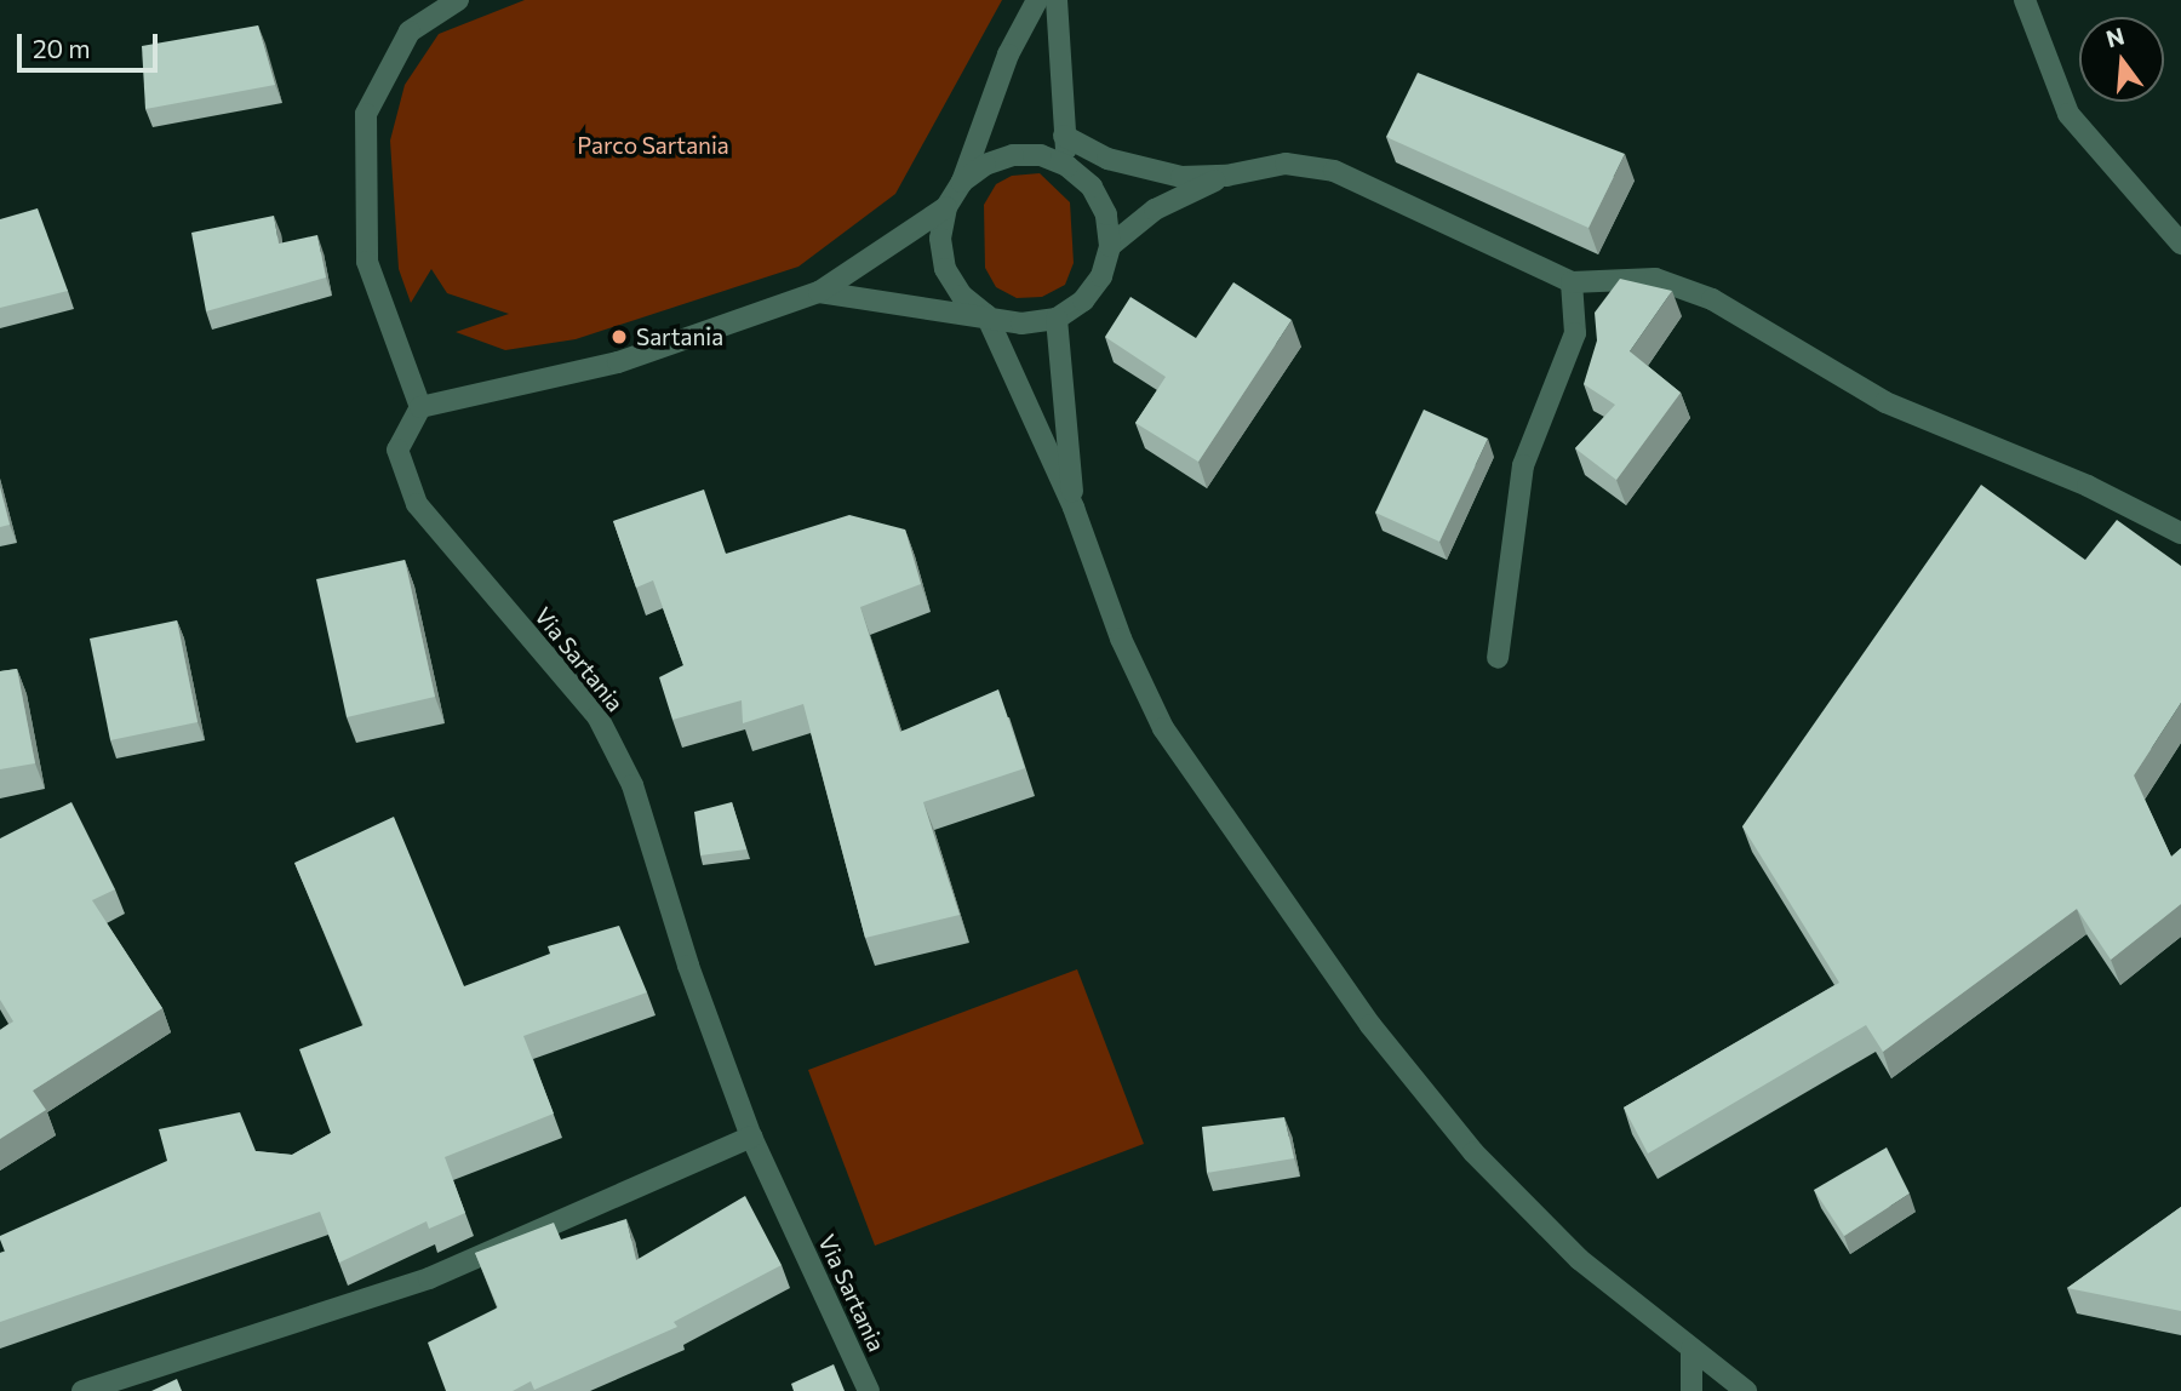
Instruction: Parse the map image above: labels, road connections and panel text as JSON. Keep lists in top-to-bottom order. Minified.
{"streets":{"street":["Via Sartania"]},"parks":["Parco Sartania"],"places":["Sartania"],"scale_bar":"20 m","north":"top"}
